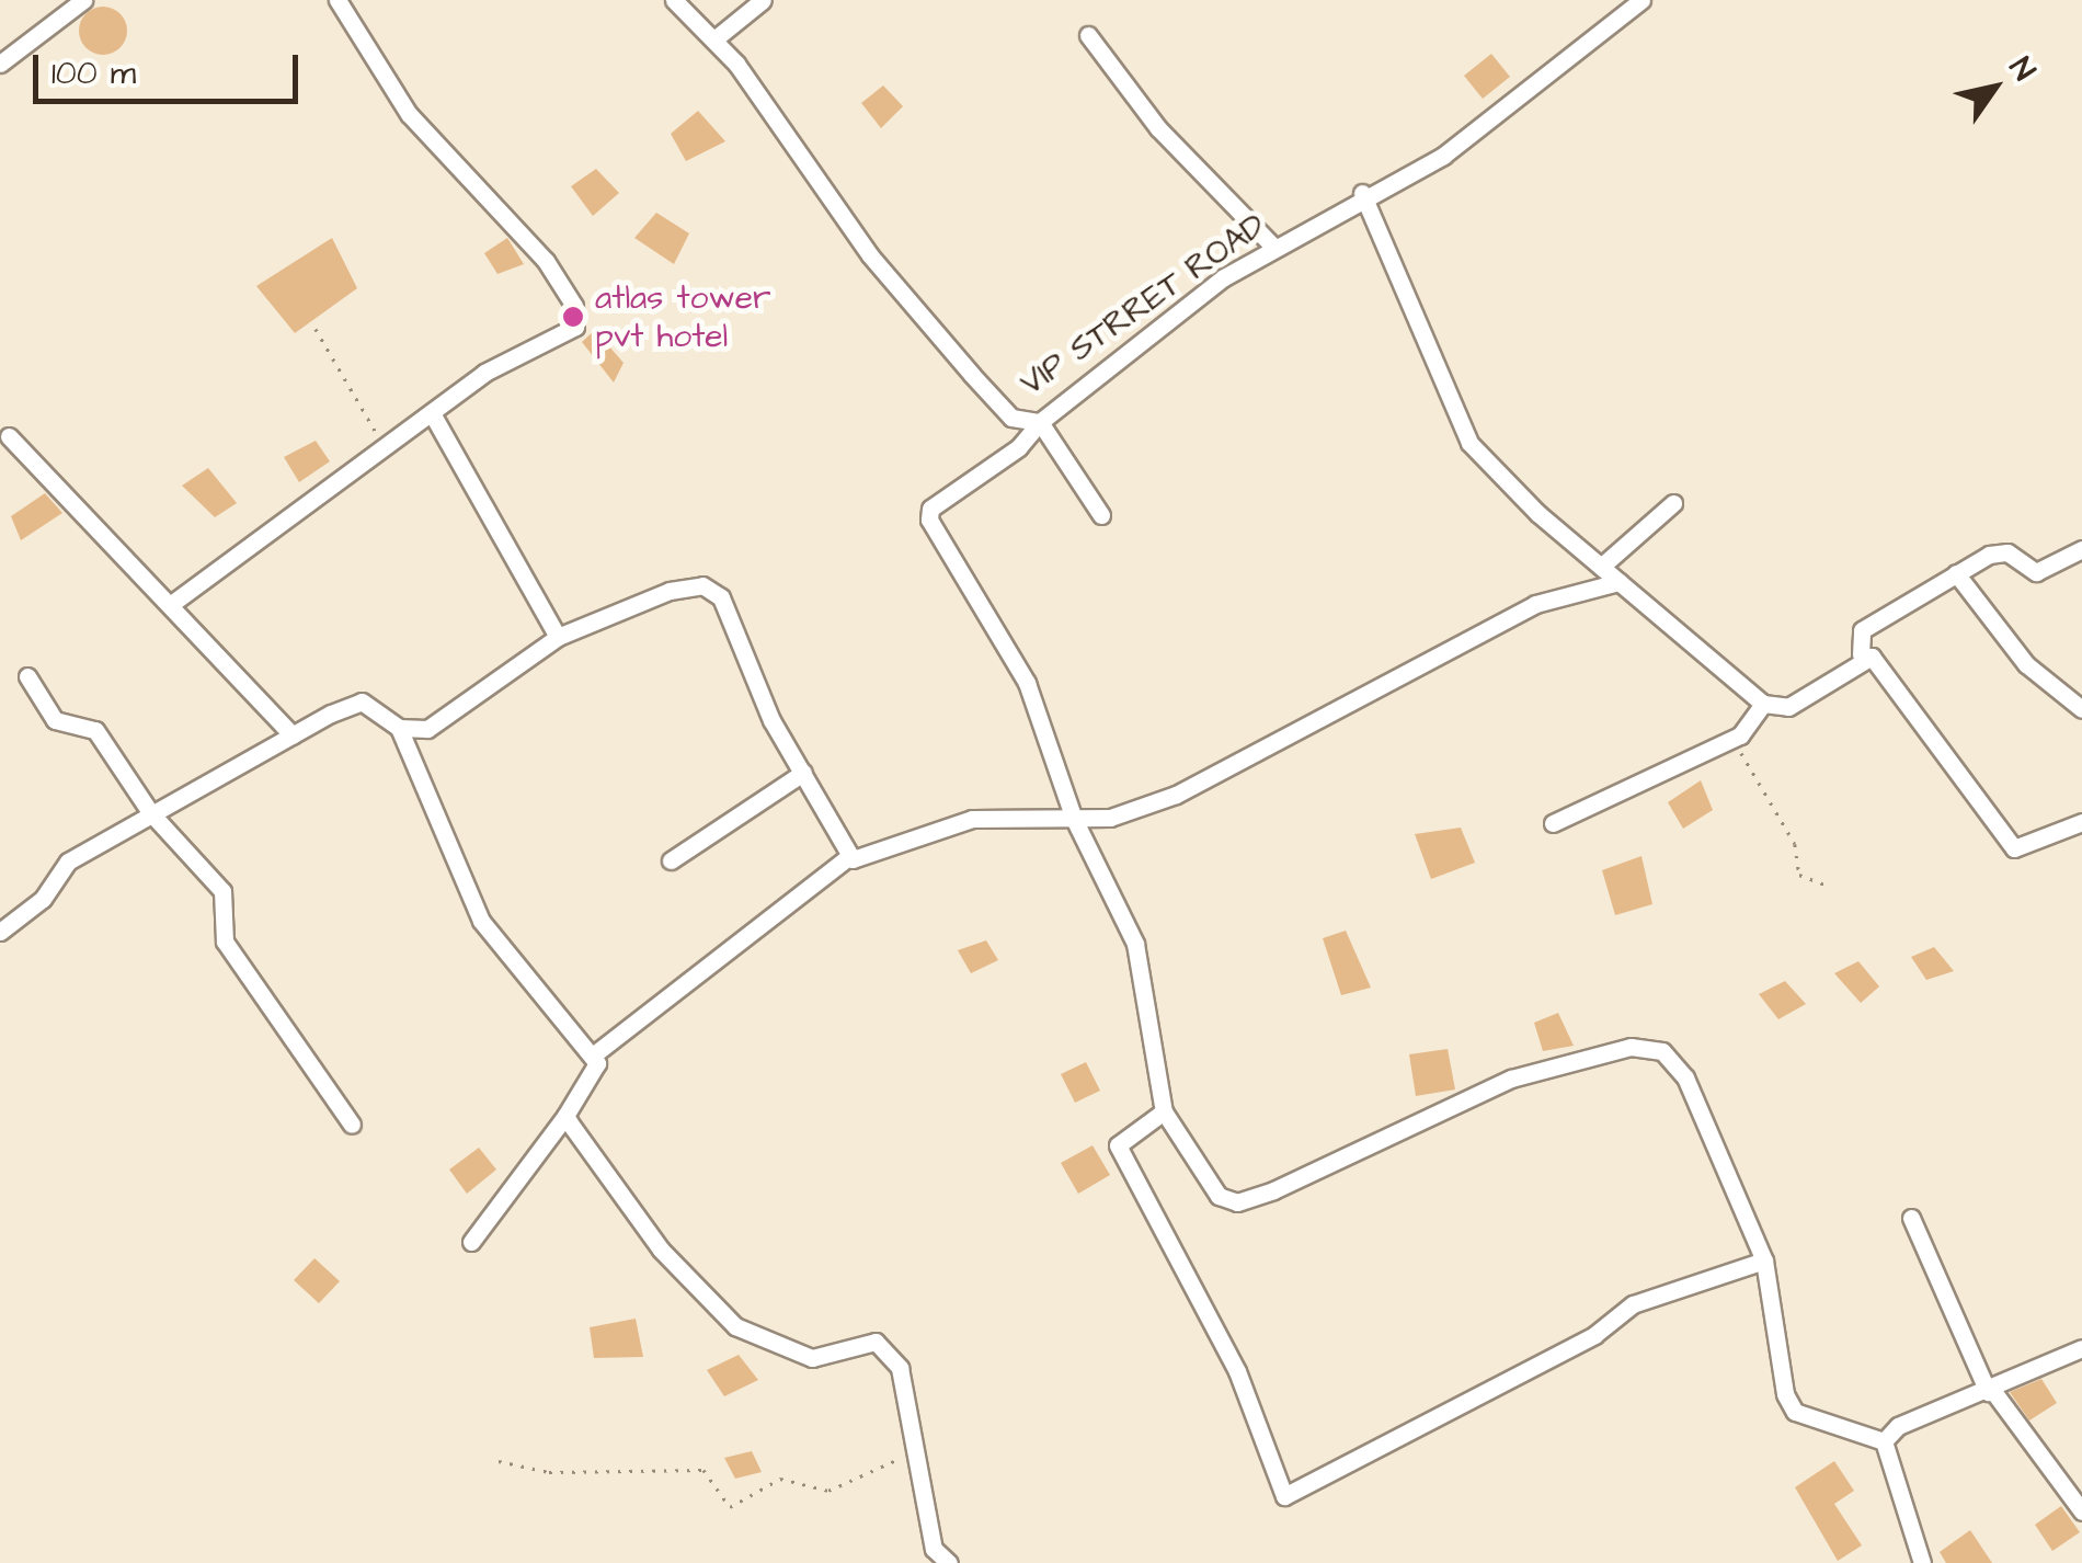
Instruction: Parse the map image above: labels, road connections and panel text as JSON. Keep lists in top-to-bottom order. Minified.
{"streets":{"street":["VIP STRRET ROAD"]},"places":["atlas tower pvt hotel"],"scale_bar":"100 m","north":"top right"}
